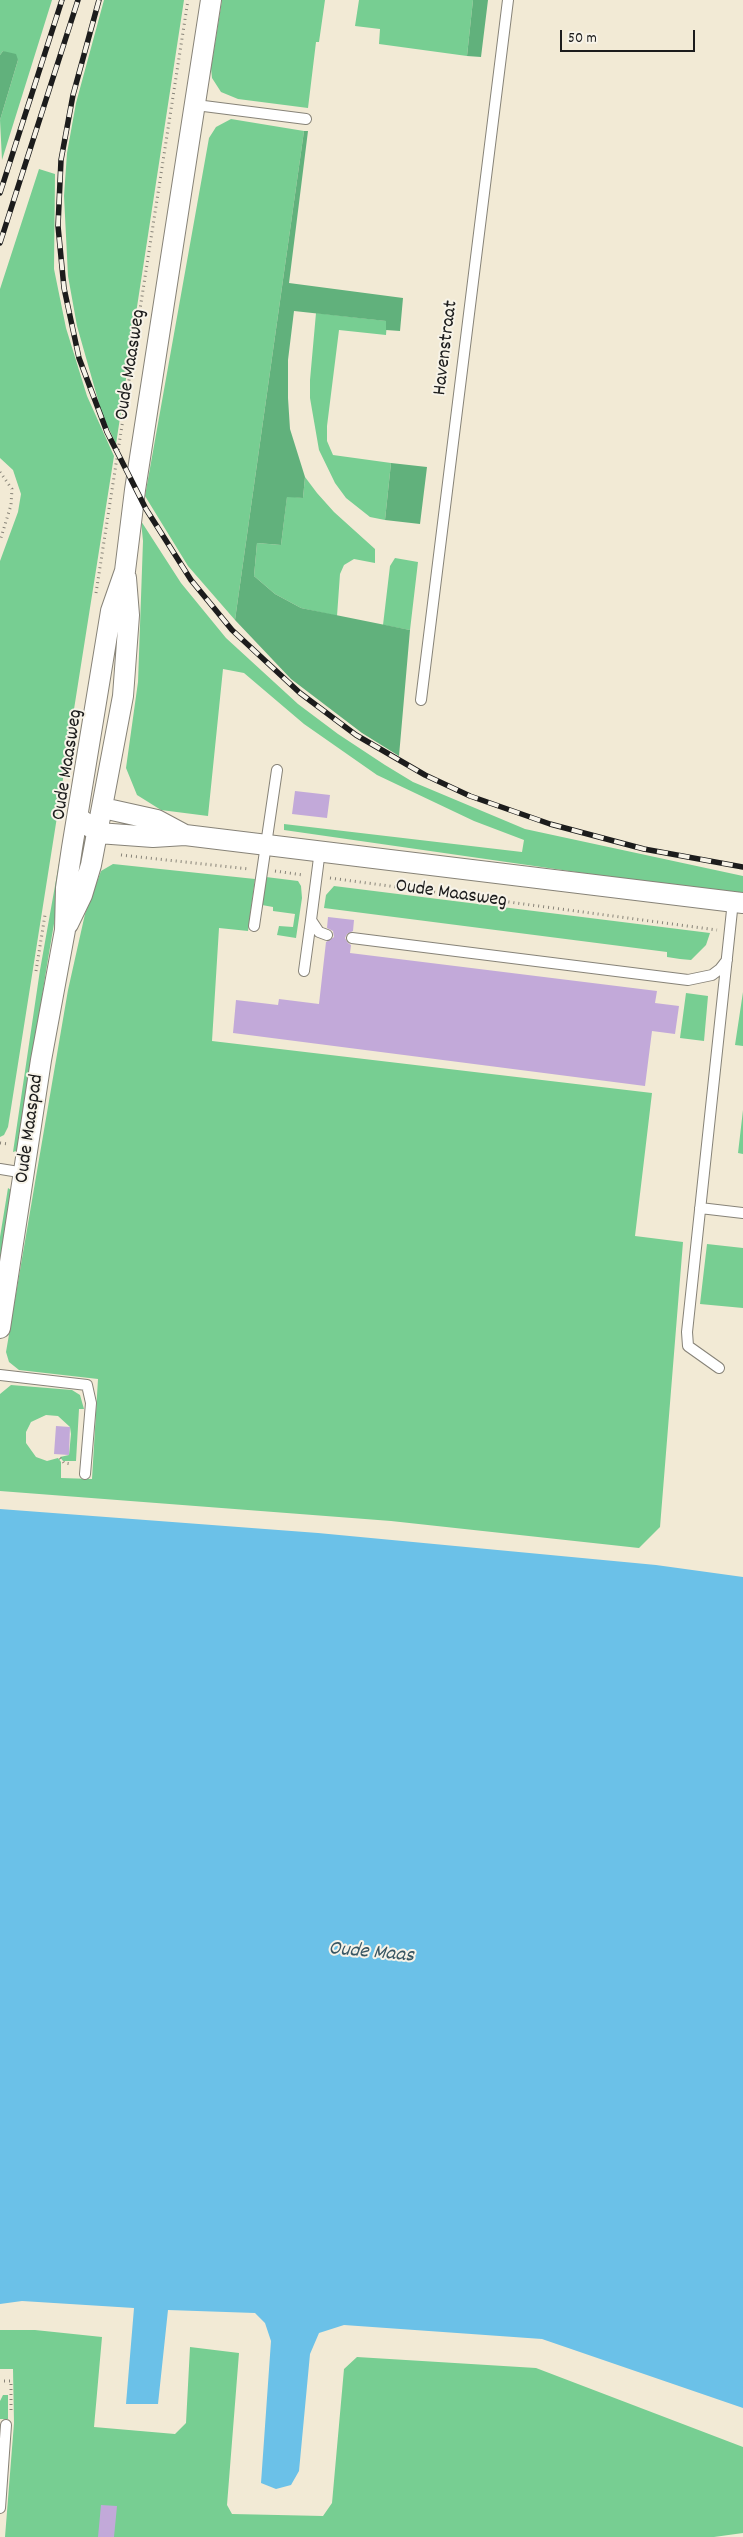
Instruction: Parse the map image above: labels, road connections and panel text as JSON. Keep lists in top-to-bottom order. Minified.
{"streets":{"street":["Oude Maasweg","Oude Maaspad"],"lane":["Havenstraat"]},"crossings":[["Oude Maasweg","Oude Maaspad"]],"water":["Oude Maas"],"scale_bar":"50 m"}
